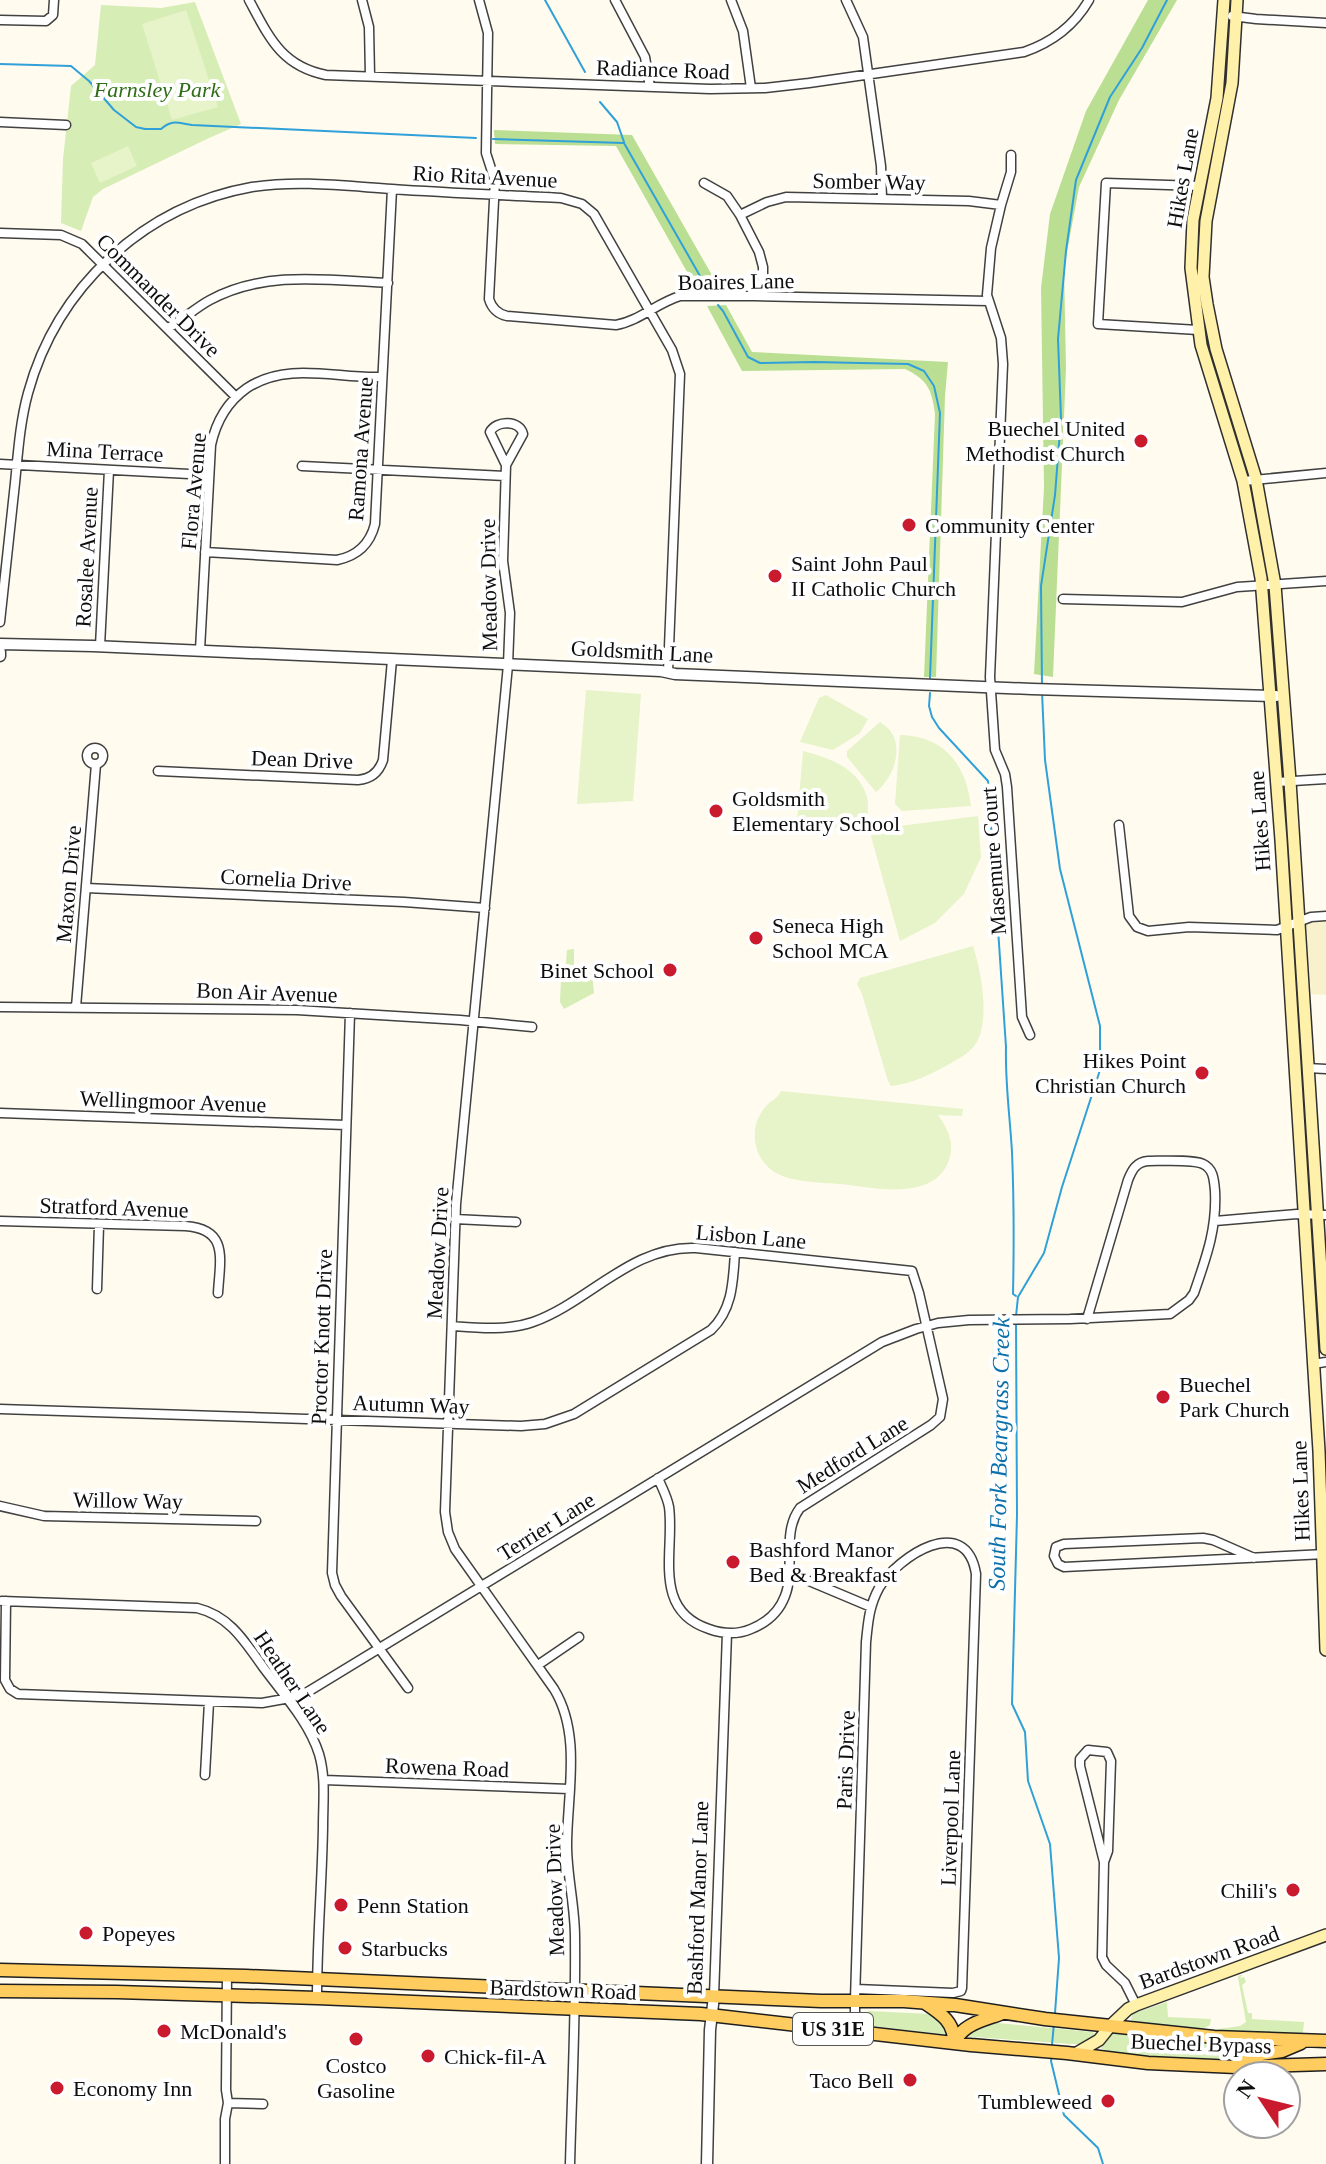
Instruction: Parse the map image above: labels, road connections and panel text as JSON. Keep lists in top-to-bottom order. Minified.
{"streets":{"main road":["Hikes Lane","Bardstown Road","US 31E","Buechel Bypass"],"street":["Radiance Road","Rio Rita Avenue","Somber Way","Boaires Lane","Commander Drive","Ramona Avenue","Mina Terrace","Flora Avenue","Rosalee Avenue","Meadow Drive","Goldsmith Lane","Dean Drive","Masemure Court","Cornelia Drive","Maxon Drive","Bon Air Avenue","Wellingmoor Avenue","Stratford Avenue","Lisbon Lane","Proctor Knott Drive","Autumn Way","Medford Lane","Willow Way","Terrier Lane","Heather Lane","Paris Drive","Rowena Road","Liverpool Lane","Bashford Manor Lane"]},"crossings":[["Rio Rita Avenue","Boaires Lane"],["Rio Rita Avenue","Commander Drive"],["Rio Rita Avenue","Ramona Avenue"],["Rio Rita Avenue","Mina Terrace"],["Rio Rita Avenue","Goldsmith Lane"],["Hikes Lane","Goldsmith Lane"],["Boaires Lane","Masemure Court"],["Commander Drive","Ramona Avenue"],["Commander Drive","Mina Terrace"],["Commander Drive","Flora Avenue"],["Ramona Avenue","Mina Terrace"],["Ramona Avenue","Flora Avenue"],["Mina Terrace","Flora Avenue"],["Mina Terrace","Rosalee Avenue"],["Flora Avenue","Goldsmith Lane"],["Rosalee Avenue","Goldsmith Lane"],["Meadow Drive","Goldsmith Lane"],["Meadow Drive","Cornelia Drive"],["Meadow Drive","Bon Air Avenue"],["Meadow Drive","Lisbon Lane"],["Meadow Drive","Autumn Way"],["Meadow Drive","Terrier Lane"],["Meadow Drive","Rowena Road"],["Meadow Drive","Bardstown Road"],["Goldsmith Lane","Dean Drive"],["Goldsmith Lane","Masemure Court"],["Cornelia Drive","Maxon Drive"],["Maxon Drive","Bon Air Avenue"],["Bon Air Avenue","Proctor Knott Drive"],["Wellingmoor Avenue","Proctor Knott Drive"],["Lisbon Lane","Autumn Way"],["Lisbon Lane","Medford Lane"],["Lisbon Lane","Terrier Lane"],["Proctor Knott Drive","Autumn Way"],["Proctor Knott Drive","Terrier Lane"],["Medford Lane","Terrier Lane"],["Medford Lane","Bashford Manor Lane"],["Terrier Lane","Heather Lane"],["Heather Lane","Rowena Road"],["Heather Lane","Bardstown Road"],["Paris Drive","Liverpool Lane"],["Paris Drive","Bardstown Road"],["Liverpool Lane","Bardstown Road"],["Bashford Manor Lane","Bardstown Road"],["Bardstown Road","Buechel Bypass"]],"water":["South Fork Beargrass Creek"],"parks":["Farnsley Park"],"places":["Buechel United Methodist Church","Community Center","Saint John Paul II Catholic Church","Goldsmith Elementary School","Seneca High School MCA","Binet School","Hikes Point Christian Church","Buechel Park Church","Bashford Manor Bed & Breakfast","Chili's","Penn Station","Popeyes","Starbucks","McDonald's","Costco Gasoline","Chick-fil-A","Taco Bell","Economy Inn","Tumbleweed"],"north":"top left"}
